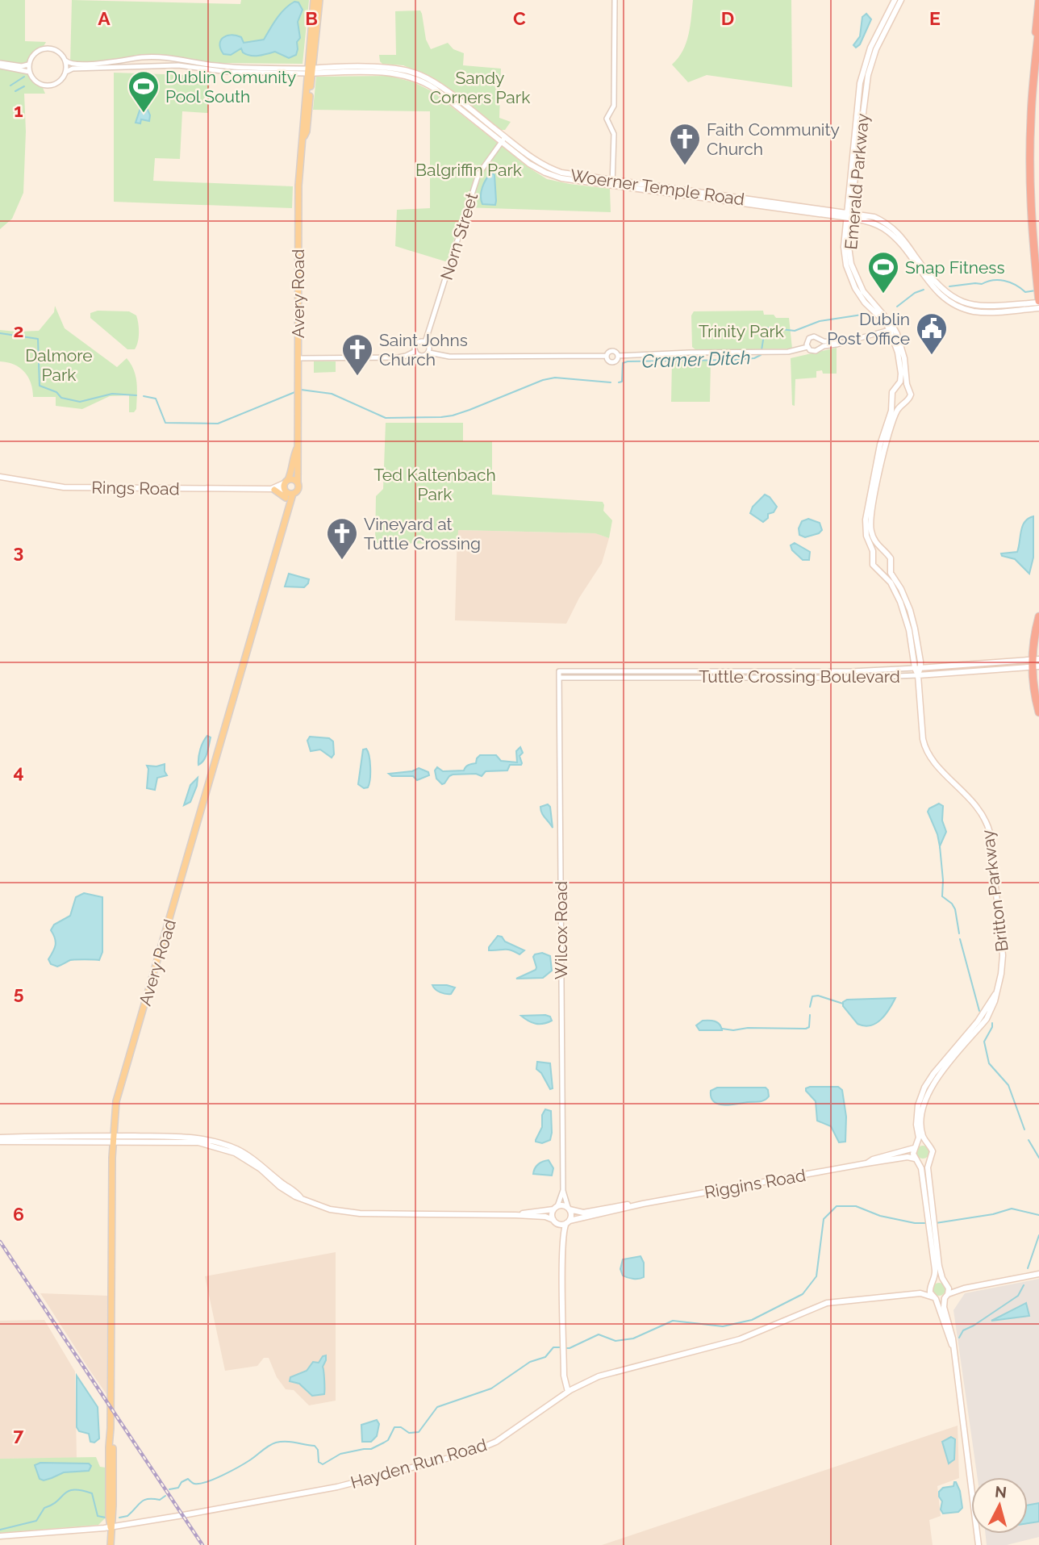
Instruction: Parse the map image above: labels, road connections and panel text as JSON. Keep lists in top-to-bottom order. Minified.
{"streets":{"main road":["Emerald Parkway","Woerner Temple Road","Avery Road","Rings Road","Tuttle Crossing Boulevard","Britton Parkway","Riggins Road","Hayden Run Road"],"street":["Norn Street","Wilcox Road"]},"crossings":[["Emerald Parkway","Woerner Temple Road"],["Woerner Temple Road","Norn Street"],["Woerner Temple Road","Avery Road"],["Avery Road","Hayden Run Road"],["Tuttle Crossing Boulevard","Britton Parkway"],["Tuttle Crossing Boulevard","Wilcox Road"],["Britton Parkway","Riggins Road"],["Wilcox Road","Riggins Road"]],"water":["Cramer Ditch"],"parks":["Sandy Corners Park","Balgriffin Park","Trinity Park","Dalmore Park","Ted Kaltenbach Park"],"places":{"sports":["Dublin Comunity Pool South","Snap Fitness"],"church":["Faith Community Church","Saint Johns Church","Vineyard at Tuttle Crossing"],"public building":["Dublin Post Office"]},"north":"top","grid":{"columns":["A","B","C","D","E"],"rows":["1","2","3","4","5","6","7"]}}
